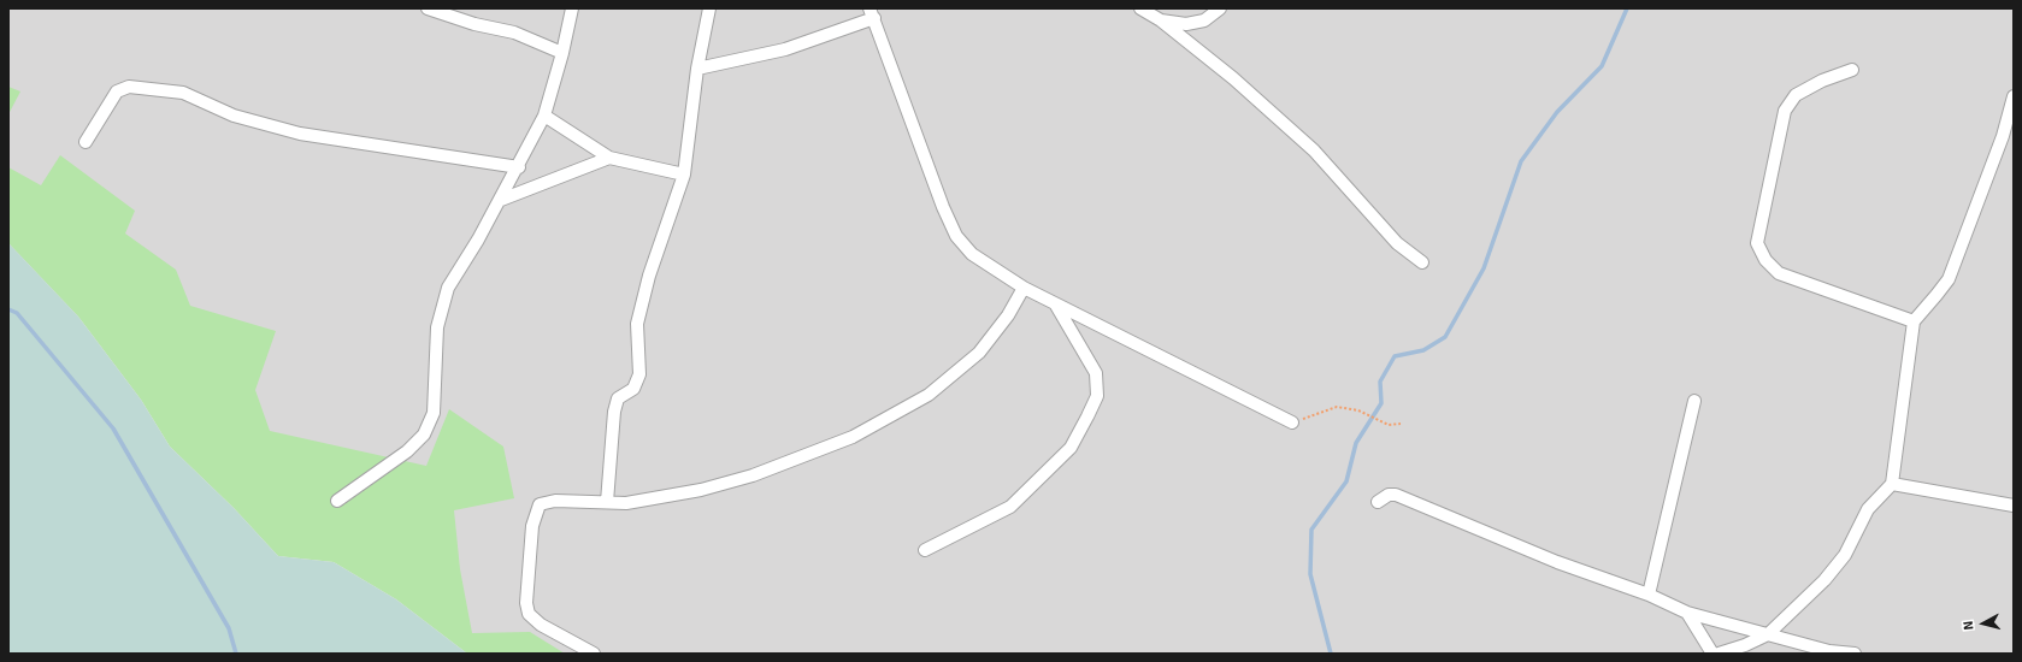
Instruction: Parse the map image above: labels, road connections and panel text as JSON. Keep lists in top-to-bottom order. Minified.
{"north":"left"}
